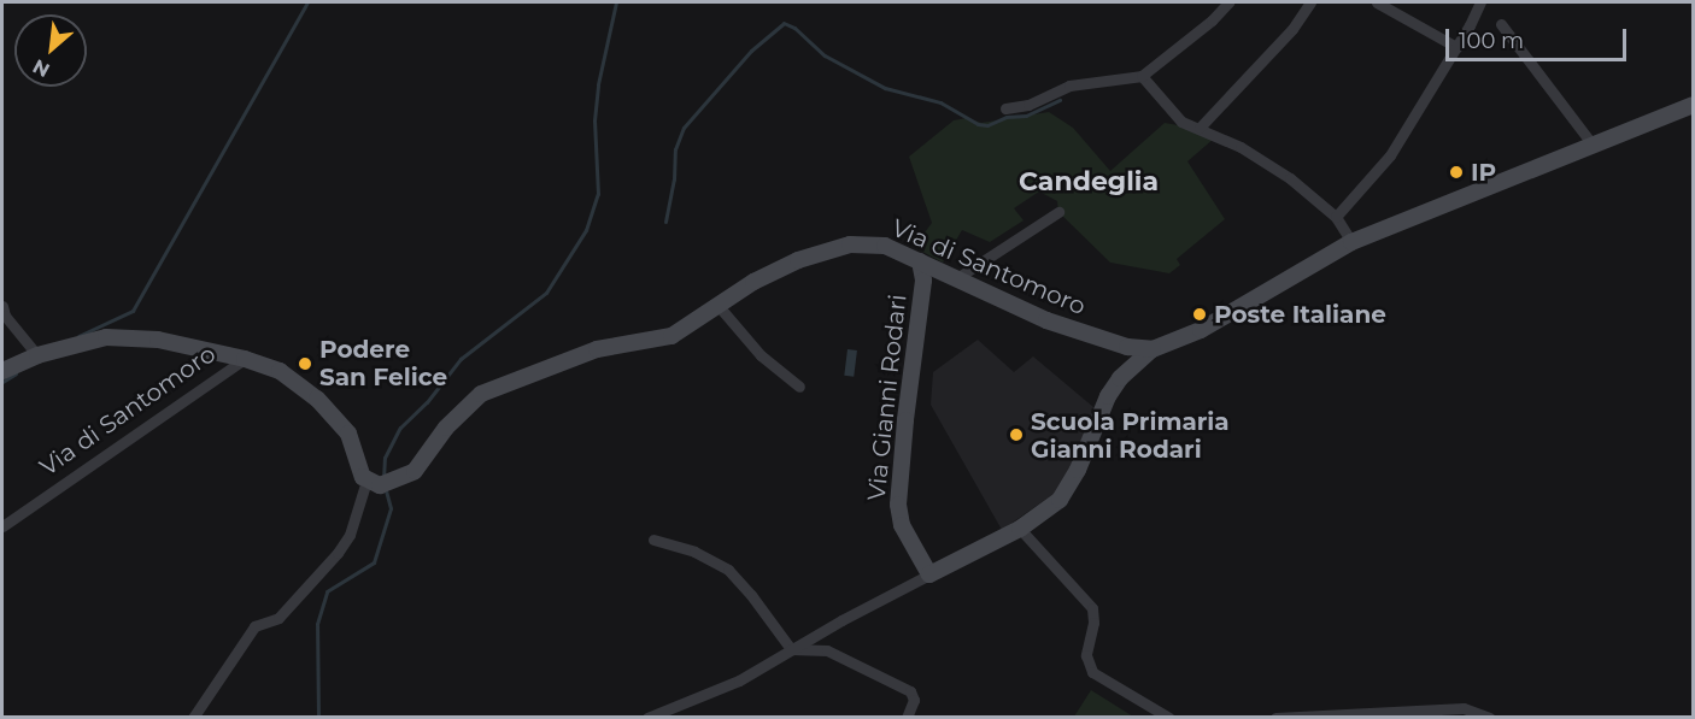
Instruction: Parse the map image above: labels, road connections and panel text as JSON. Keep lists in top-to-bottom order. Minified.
{"streets":{"main road":["Via di Santomoro","Via Gianni Rodari"]},"crossings":[["Via di Santomoro","Via Gianni Rodari"]],"districts":["Candeglia"],"places":["IP","Poste Italiane","Podere San Felice","Scuola Primaria Gianni Rodari"],"scale_bar":"100 m","north":"bottom left"}
